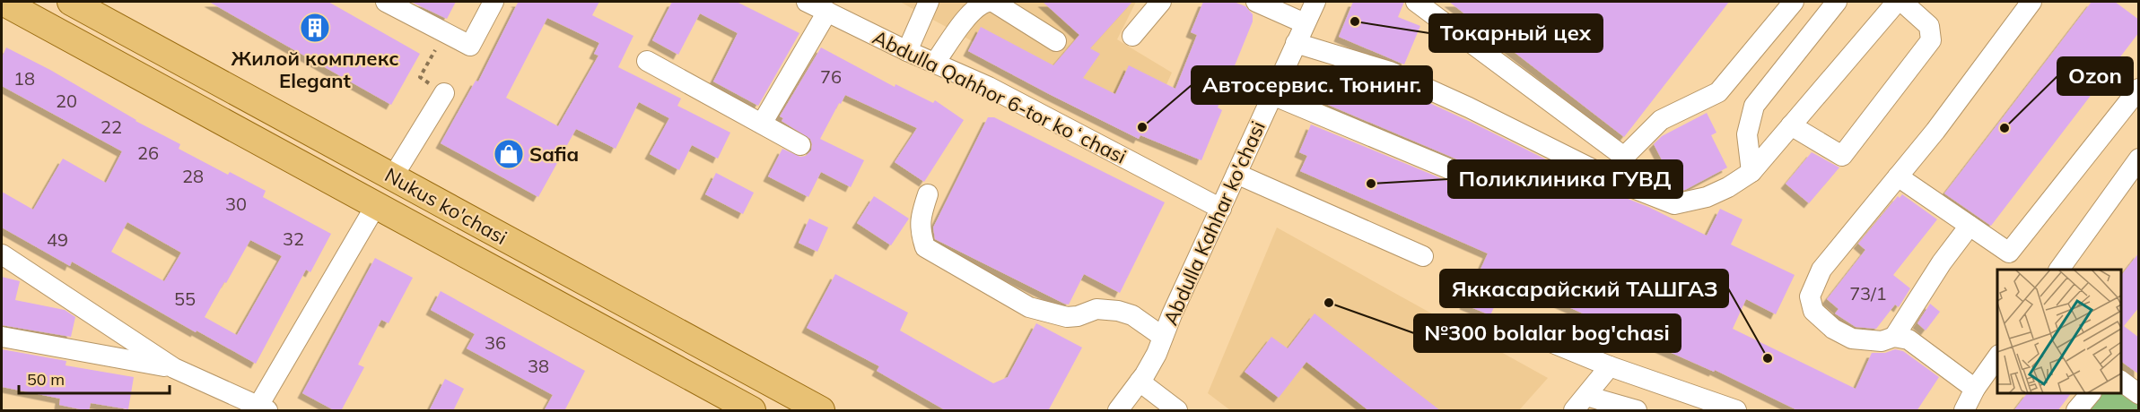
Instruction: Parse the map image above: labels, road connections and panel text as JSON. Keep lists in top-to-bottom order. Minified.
{"streets":{"main road":["Nukus ko'chasi"],"street":["Abdulla Qahhor 6-tor koʻchasi","Abdulla Kahhar ko'chasi"]},"crossings":[["Abdulla Qahhor 6-tor koʻchasi","Abdulla Kahhar ko'chasi"]],"places":{"other":["Токарный цех","Автосервис. Тюнинг.","Ozon","Поликлиника ГУВД","№300 bolalar bog'chasi","Яккасарайский ТАШГАЗ"],"building":["Жилой комплекс Elegant"],"shop":["Safia"]},"house_numbers":["76","18","20","22","26","28","30","32","49","73/1","55","36","38"],"scale_bar":"50 m"}
